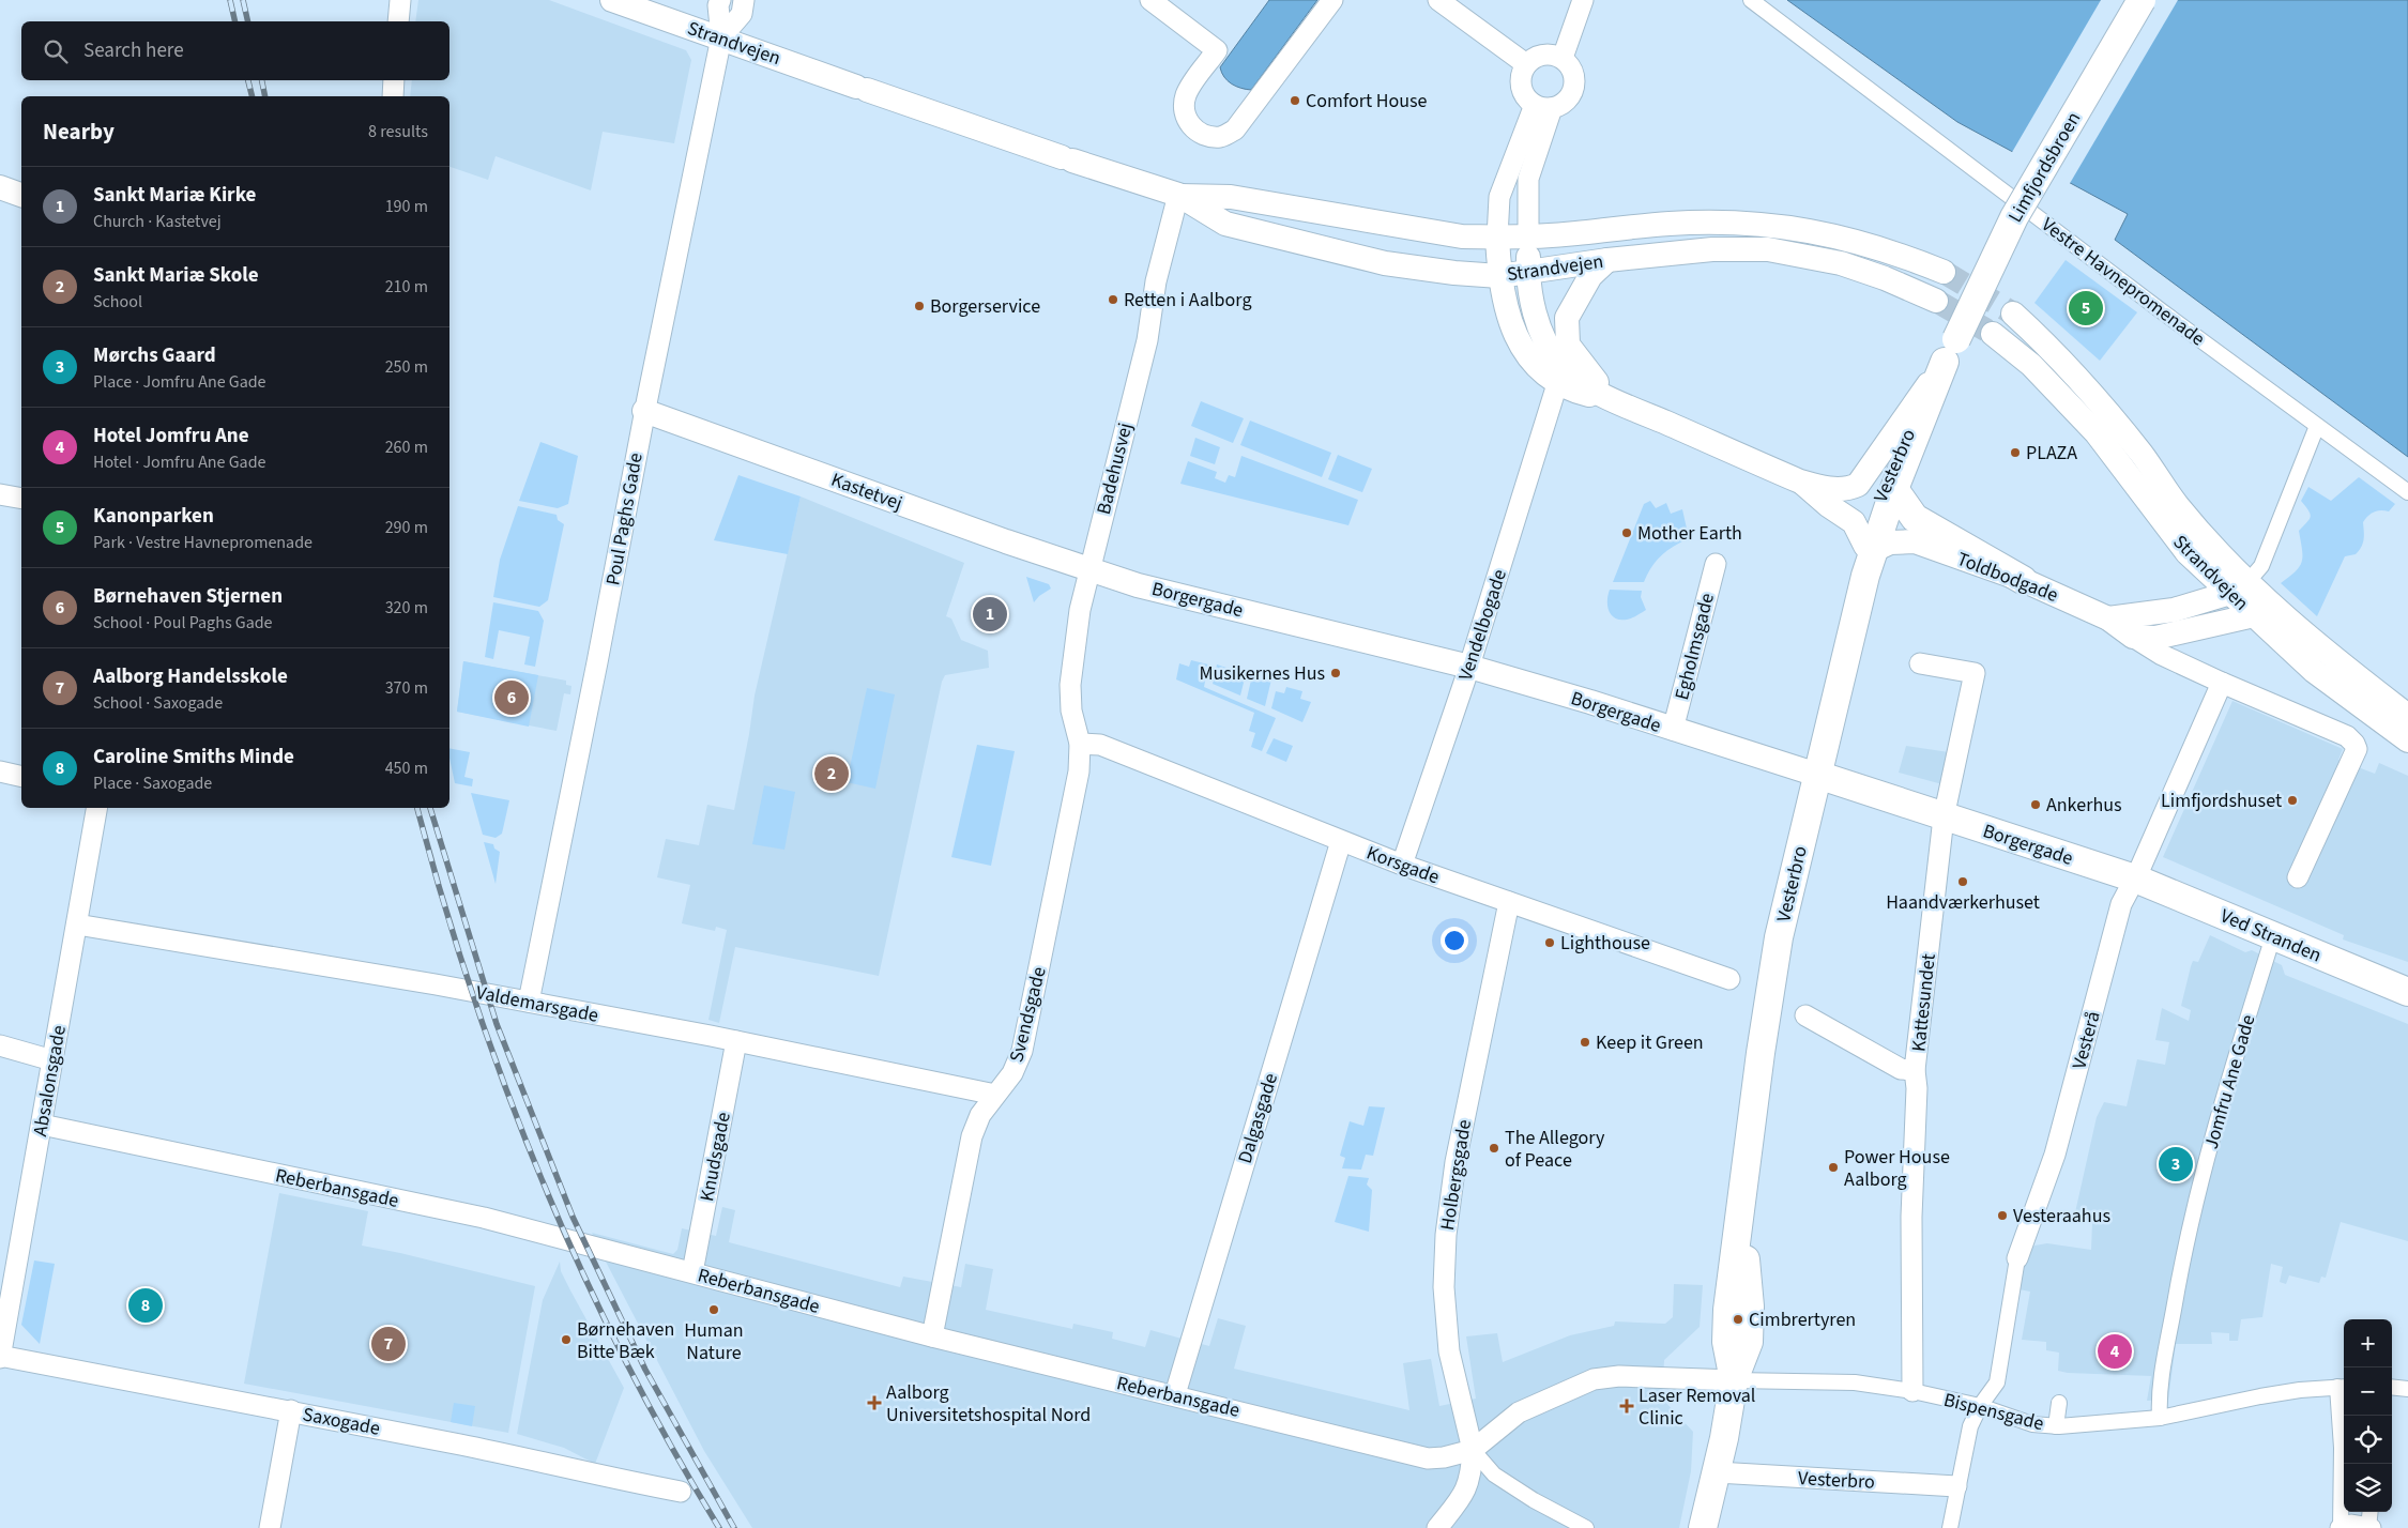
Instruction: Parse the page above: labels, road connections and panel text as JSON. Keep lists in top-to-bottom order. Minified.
{"streets":{"main road":["Limfjordsbroen","Vesterbro","Borgergade","Ved Stranden"],"street":["Strandvejen","Vestre Havnepromenade","Badehusvej","Kastetvej","Poul Paghs Gade","Toldbodgade","Vendelbogade","Egholmsgade","Korsgade","Kattesundet","Valdemarsgade","Svendsgade","Vesterå","Absalonsgade","Jomfru Ane Gade","Dalgasgade","Knudsgade","Holbergsgade","Reberbansgade","Bispensgade","Saxogade"]},"crossings":[["Strandvejen","Badehusvej"],["Strandvejen","Poul Paghs Gade"],["Limfjordsbroen","Vesterbro"],["Vesterbro","Toldbodgade"],["Vesterbro","Borgergade"],["Vesterbro","Vesterå"],["Vesterbro","Bispensgade"],["Badehusvej","Kastetvej"],["Badehusvej","Borgergade"],["Badehusvej","Korsgade"],["Badehusvej","Svendsgade"],["Kastetvej","Poul Paghs Gade"],["Kastetvej","Borgergade"],["Poul Paghs Gade","Valdemarsgade"],["Toldbodgade","Vesterå"],["Borgergade","Vendelbogade"],["Borgergade","Egholmsgade"],["Borgergade","Ved Stranden"],["Borgergade","Kattesundet"],["Borgergade","Vesterå"],["Vendelbogade","Korsgade"],["Korsgade","Svendsgade"],["Korsgade","Dalgasgade"],["Korsgade","Holbergsgade"],["Ved Stranden","Vesterå"],["Ved Stranden","Jomfru Ane Gade"],["Kattesundet","Bispensgade"],["Valdemarsgade","Svendsgade"],["Valdemarsgade","Absalonsgade"],["Valdemarsgade","Knudsgade"],["Svendsgade","Reberbansgade"],["Vesterå","Bispensgade"],["Absalonsgade","Reberbansgade"],["Absalonsgade","Saxogade"],["Jomfru Ane Gade","Bispensgade"],["Dalgasgade","Reberbansgade"],["Knudsgade","Reberbansgade"],["Holbergsgade","Reberbansgade"]],"places":{"other":["Comfort House","Retten i Aalborg","Borgerservice","PLAZA","Mother Earth","Musikernes Hus","Limfjordshuset","Ankerhus","Haandværkerhuset","Lighthouse","Keep it Green","The Allegory of Peace","Power House Aalborg","Vesteraahus","Human Nature","Cimbrertyren","Børnehaven Bitte Bæk"],"health":["Aalborg Universitetshospital Nord","Laser Removal Clinic"]},"page":{"search":"Search here","heading":["Nearby","8 results"],"list":[{"mark":"1","name":"Sankt Mariæ Kirke","note":"Church · Kastetvej","value":"190 m"},{"mark":"2","name":"Sankt Mariæ Skole","note":"School","value":"210 m"},{"mark":"3","name":"Mørchs Gaard","note":"Place · Jomfru Ane Gade","value":"250 m"},{"mark":"4","name":"Hotel Jomfru Ane","note":"Hotel · Jomfru Ane Gade","value":"260 m"},{"mark":"5","name":"Kanonparken","note":"Park · Vestre Havnepromenade","value":"290 m"},{"mark":"6","name":"Børnehaven Stjernen","note":"School · Poul Paghs Gade","value":"320 m"},{"mark":"7","name":"Aalborg Handelsskole","note":"School · Saxogade","value":"370 m"},{"mark":"8","name":"Caroline Smiths Minde","note":"Place · Saxogade","value":"450 m"}],"pins":["5","1","6","2","3","8","7","4"],"map_buttons":["+","−"]}}
